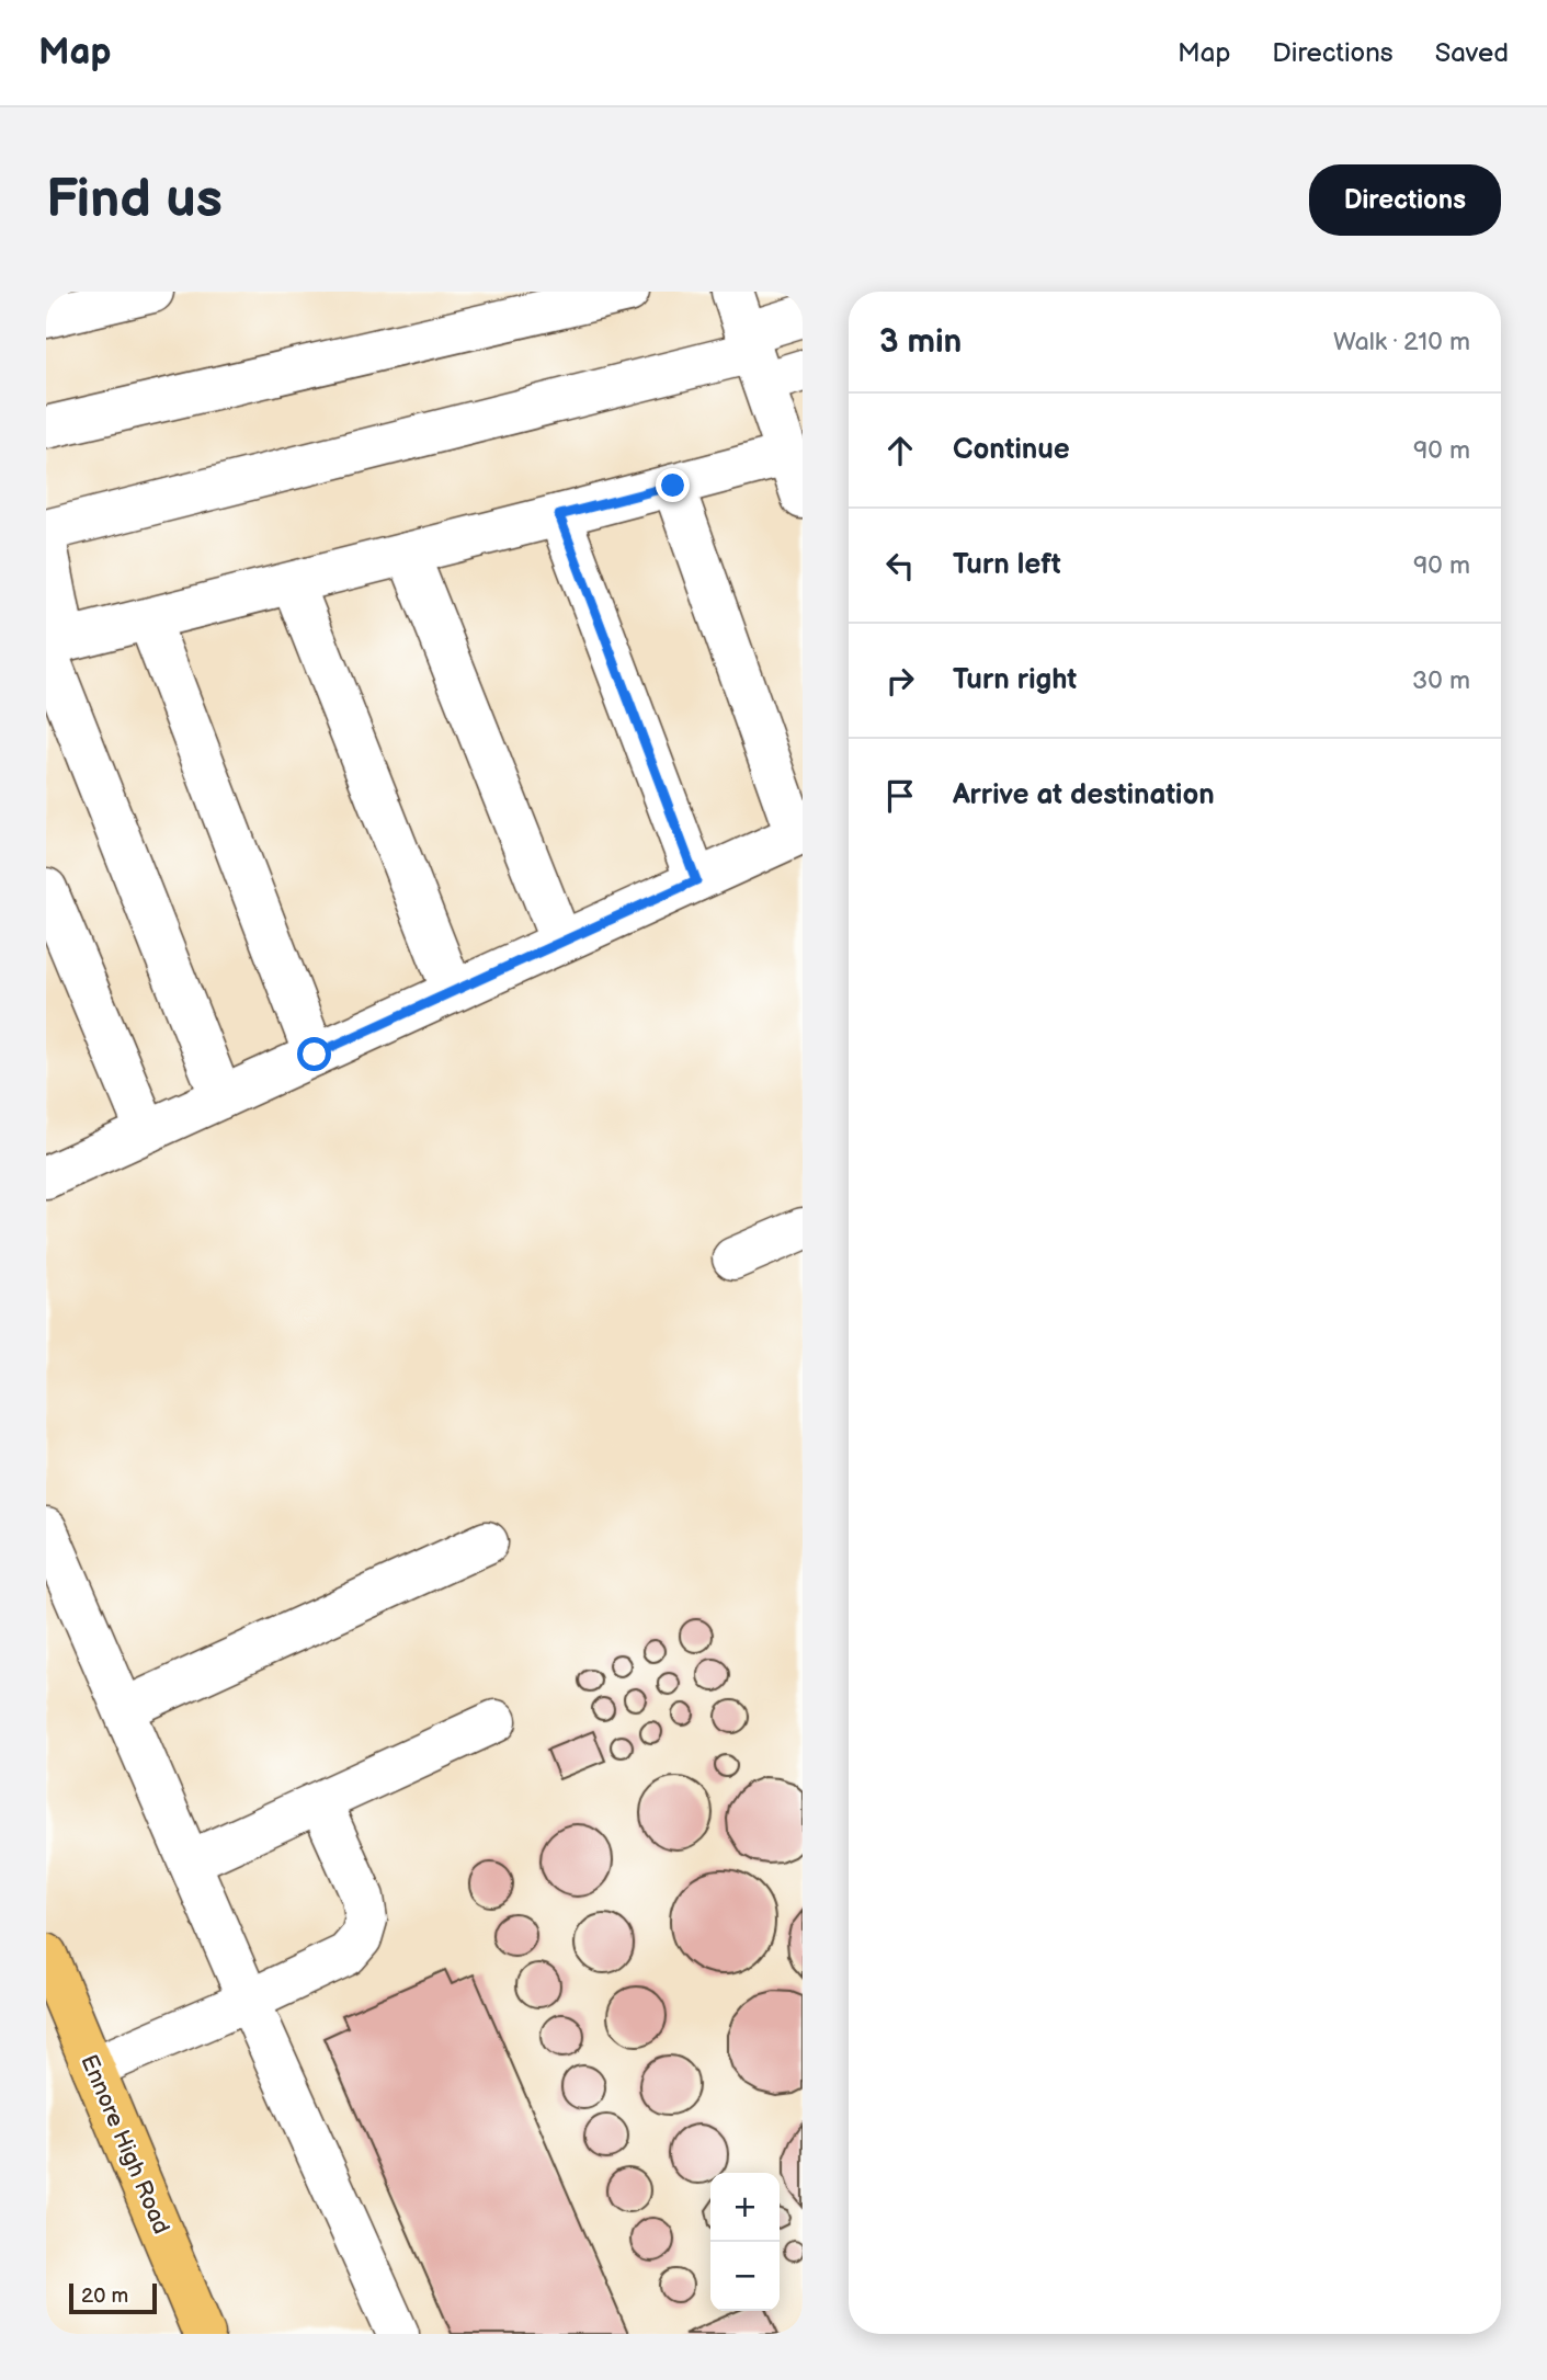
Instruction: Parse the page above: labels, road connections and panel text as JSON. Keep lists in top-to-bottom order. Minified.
{"streets":{"main road":["Ennore High Road"]},"scale_bar":"20 m","page":{"header":"Map","nav":["Map","Directions","Saved"],"buttons":"Directions","title":"Find us","heading":["3 min","Walk · 210 m"],"list":[["Continue","90 m"],["Turn left","90 m"],["Turn right","30 m"],"Arrive at destination"],"map_buttons":["+","−"],"scale":"20 m"}}
